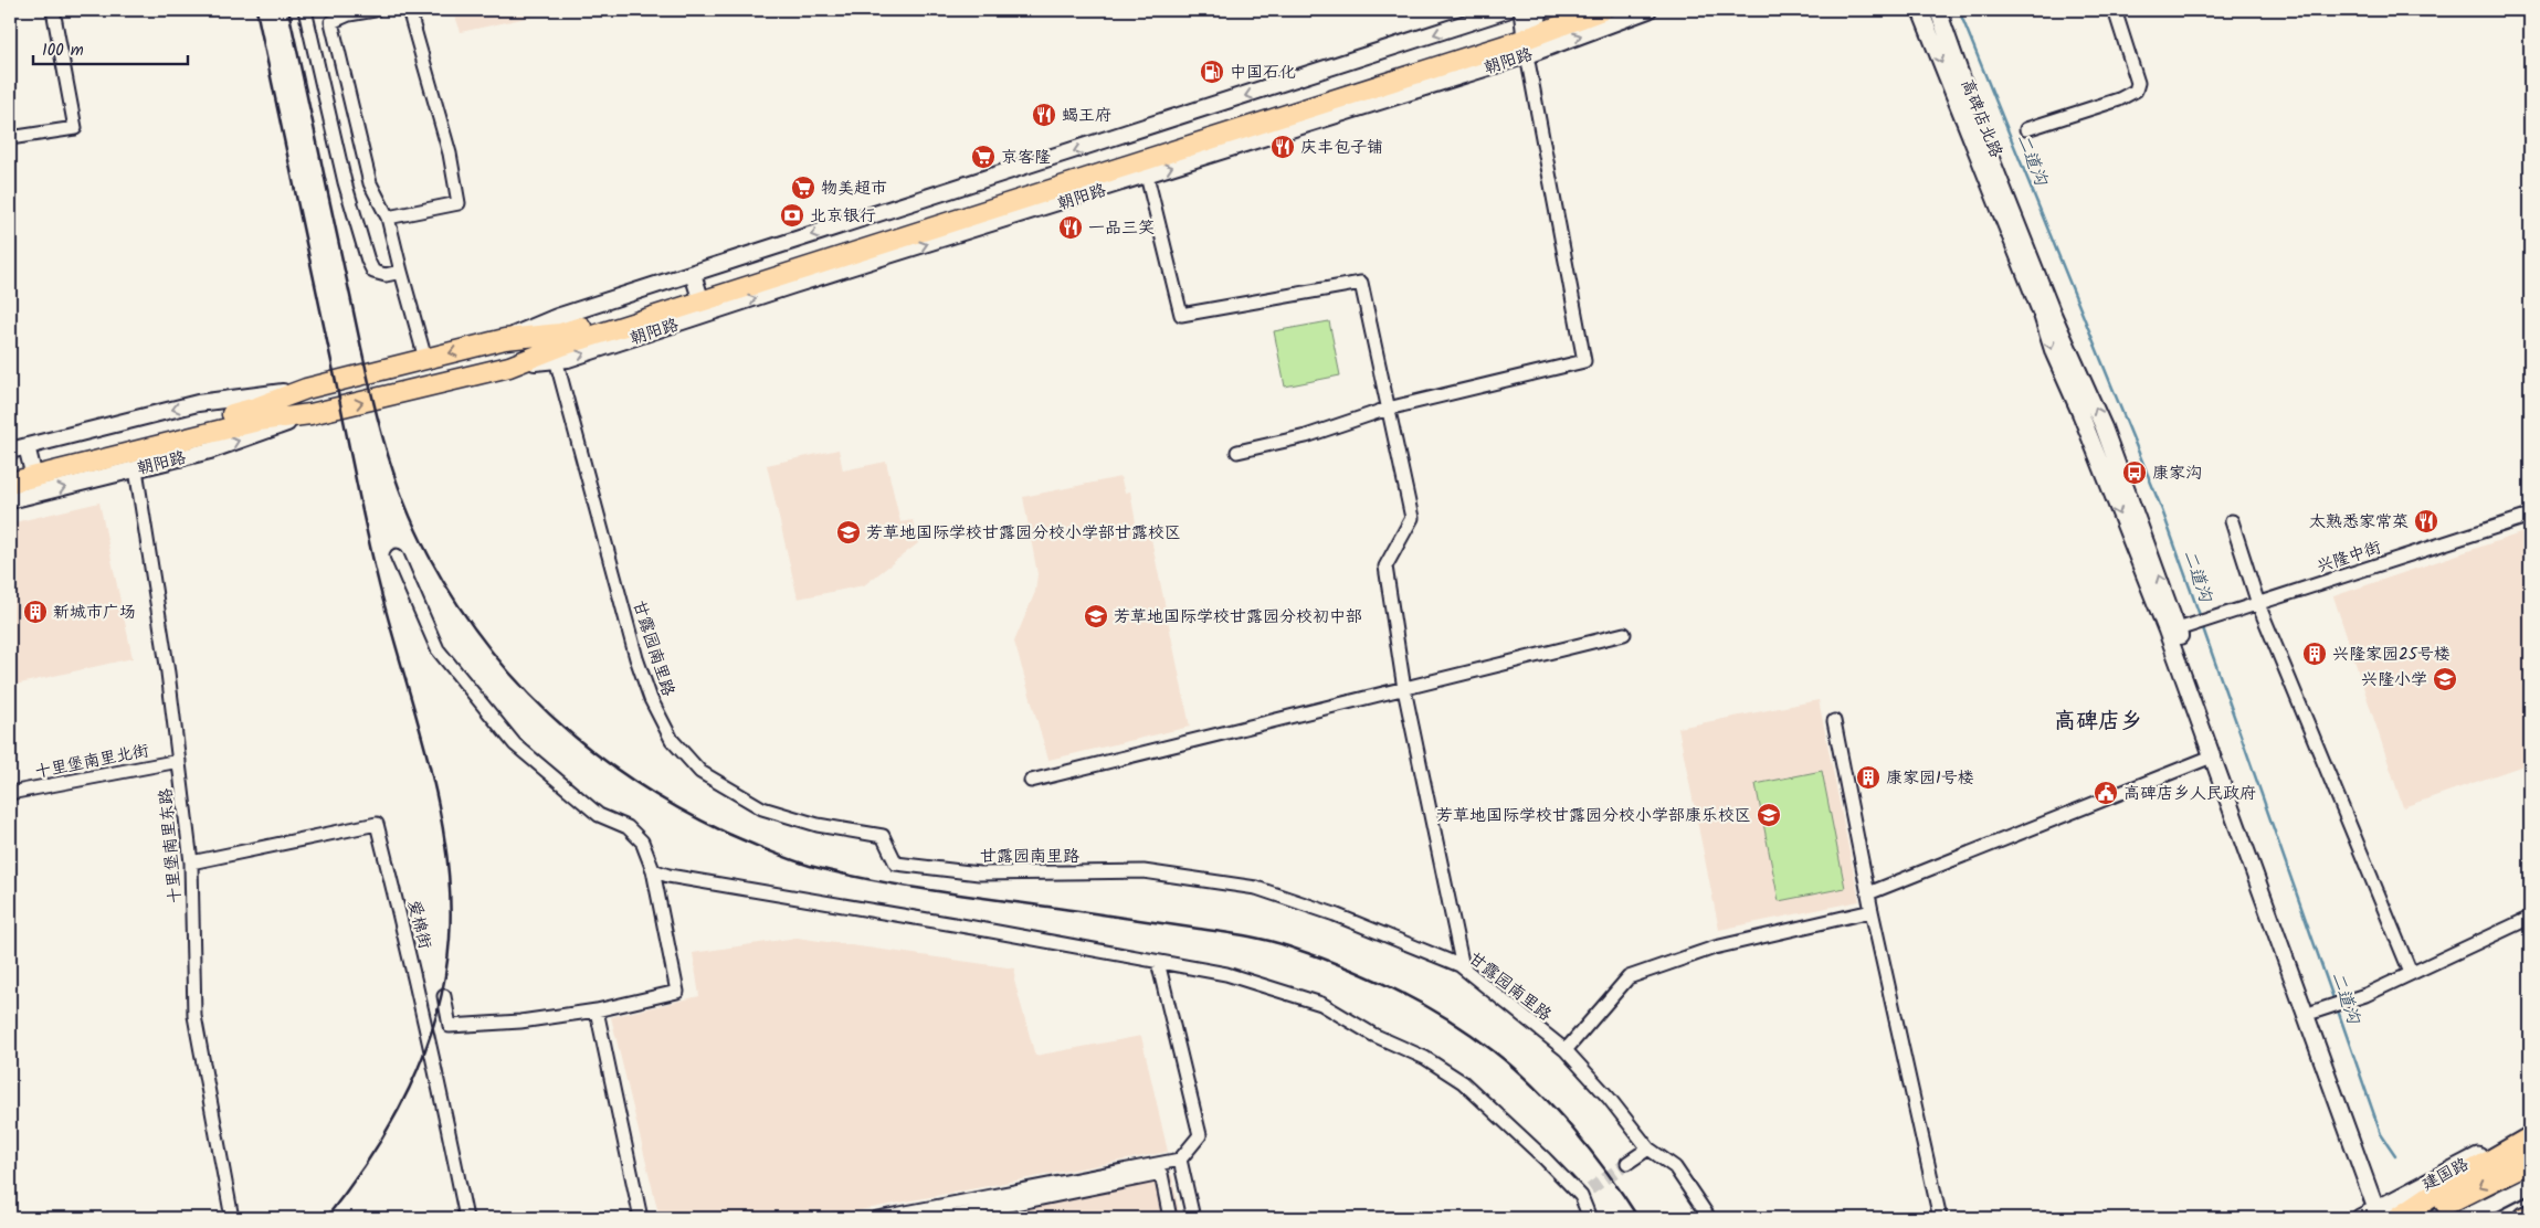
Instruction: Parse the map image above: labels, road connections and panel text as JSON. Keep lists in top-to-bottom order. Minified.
{"streets":{"highway":["朝阳路"],"main road":["建国路"],"street":["高碑店北路","兴隆中街","甘露园南里路","十里堡南里北街","十里堡南里东路","爱棉街"]},"crossings":[["朝阳路","甘露园南里路"],["朝阳路","十里堡南里东路"],["十里堡南里北街","十里堡南里东路"],["十里堡南里东路","爱棉街"]],"districts":["高碑店乡"],"water":["二道沟"],"places":{"fuel station":["中国石化"],"restaurant":["蝎王府","庆丰包子铺","一品三笑","太熟悉家常菜"],"supermarket":["京客隆","物美超市"],"bank":["北京银行"],"bus stop":["康家沟"],"school or university":["芳草地国际学校甘露园分校小学部甘露校区","芳草地国际学校甘露园分校初中部","兴隆小学","芳草地国际学校甘露园分校小学部康乐校区"],"building":["新城市广场","兴隆家园25号楼","康家园1号楼"],"public building":["高碑店乡人民政府"]},"scale_bar":"100 m"}
